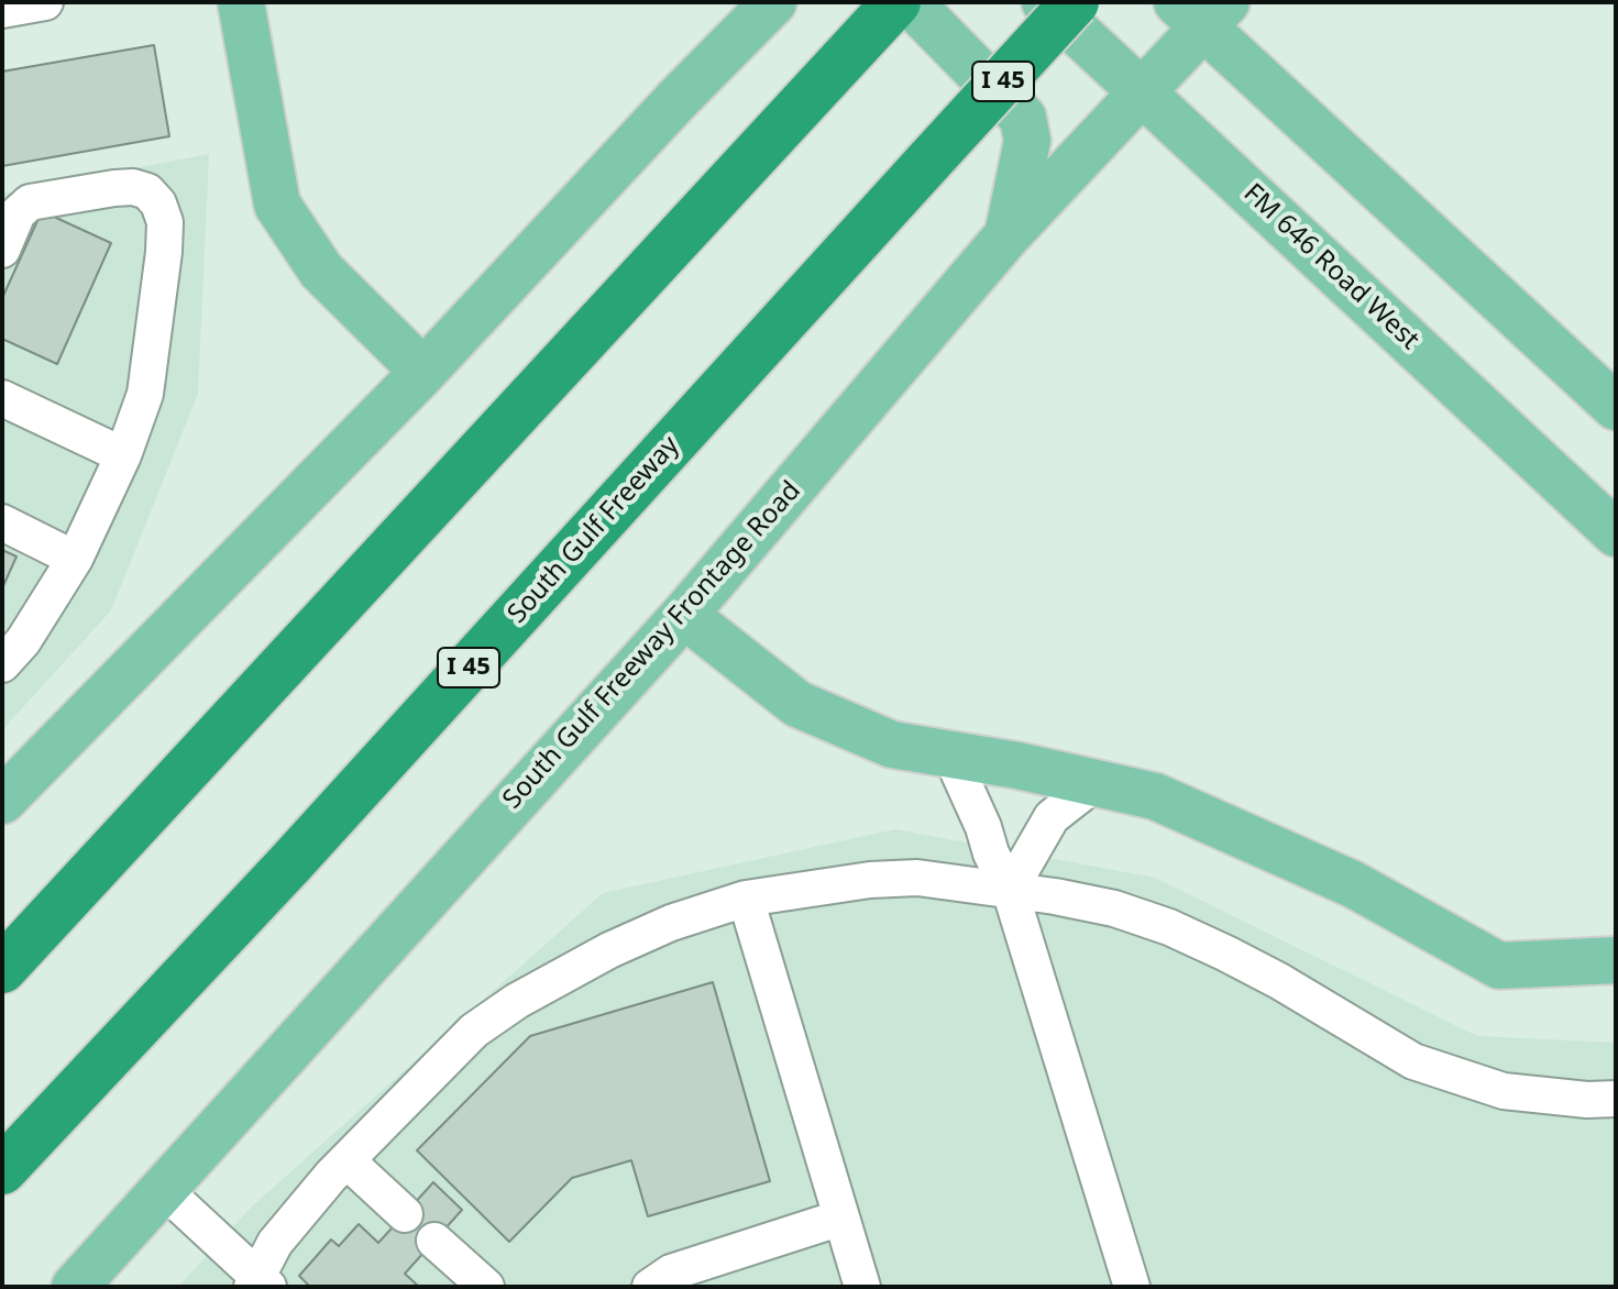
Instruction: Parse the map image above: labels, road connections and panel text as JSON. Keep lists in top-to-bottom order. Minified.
{"streets":{"highway":["I 45","South Gulf Freeway"],"main road":["FM 646 Road West","South Gulf Freeway Frontage Road"]},"crossings":[["FM 646 Road West","South Gulf Freeway Frontage Road"]]}
